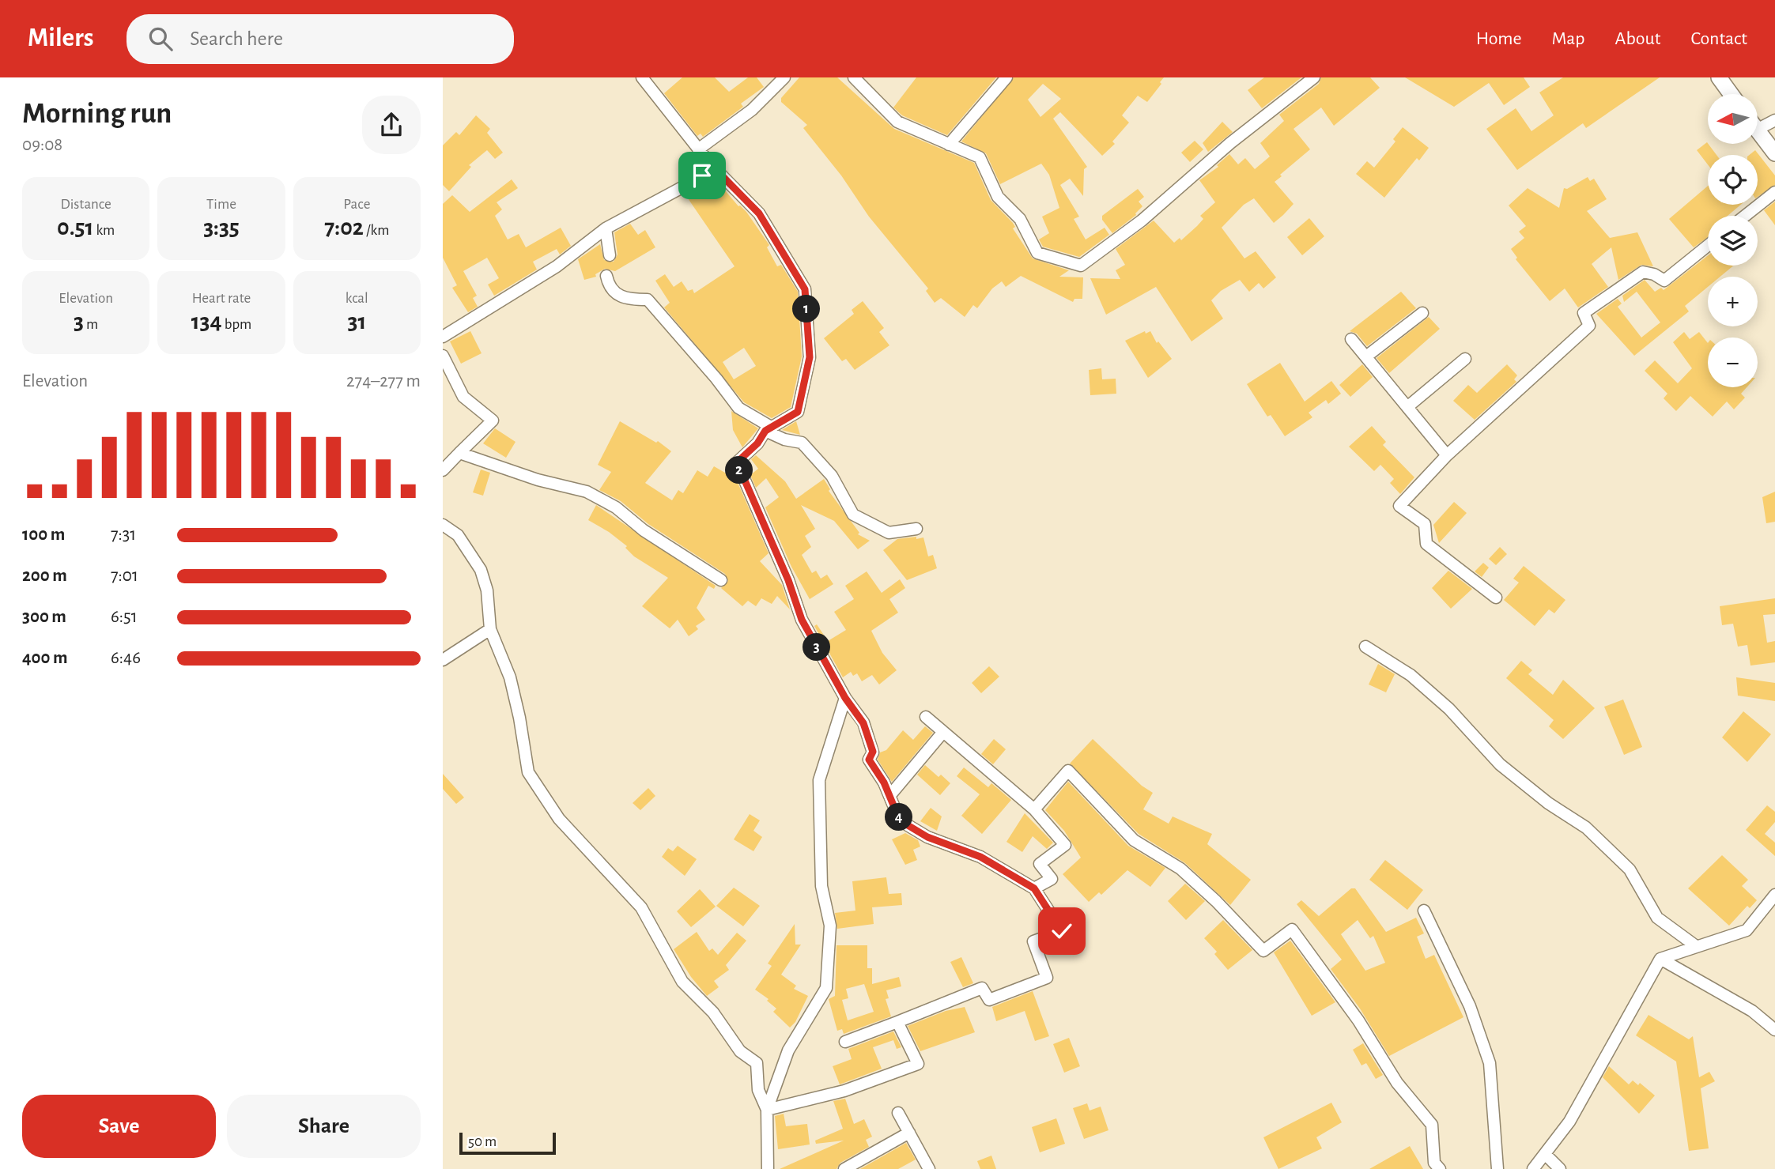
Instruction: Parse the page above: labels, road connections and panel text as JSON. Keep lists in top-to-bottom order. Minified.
{"scale_bar":"50 m","north":"left","page":{"header":"Milers","search":"Search here","nav":["Home","Map","About","Contact"],"heading":["Morning run","09:08"],"map_buttons":["+","−"],"stats":[["Distance","0.51 km"],["Time","3:35"],["Pace","7:02 /km"],["Elevation","3 m"],["Heart rate","134 bpm"],["kcal","31"]],"pins":["1","2","3","4"],"chart":["Elevation","274–277 m"],"list":[{"name":"100 m","note":"7:31"},{"name":"200 m","note":"7:01"},{"name":"300 m","note":"6:51"},{"name":"400 m","note":"6:46"}],"buttons":["Save","Share"],"scale":"50 m"}}
